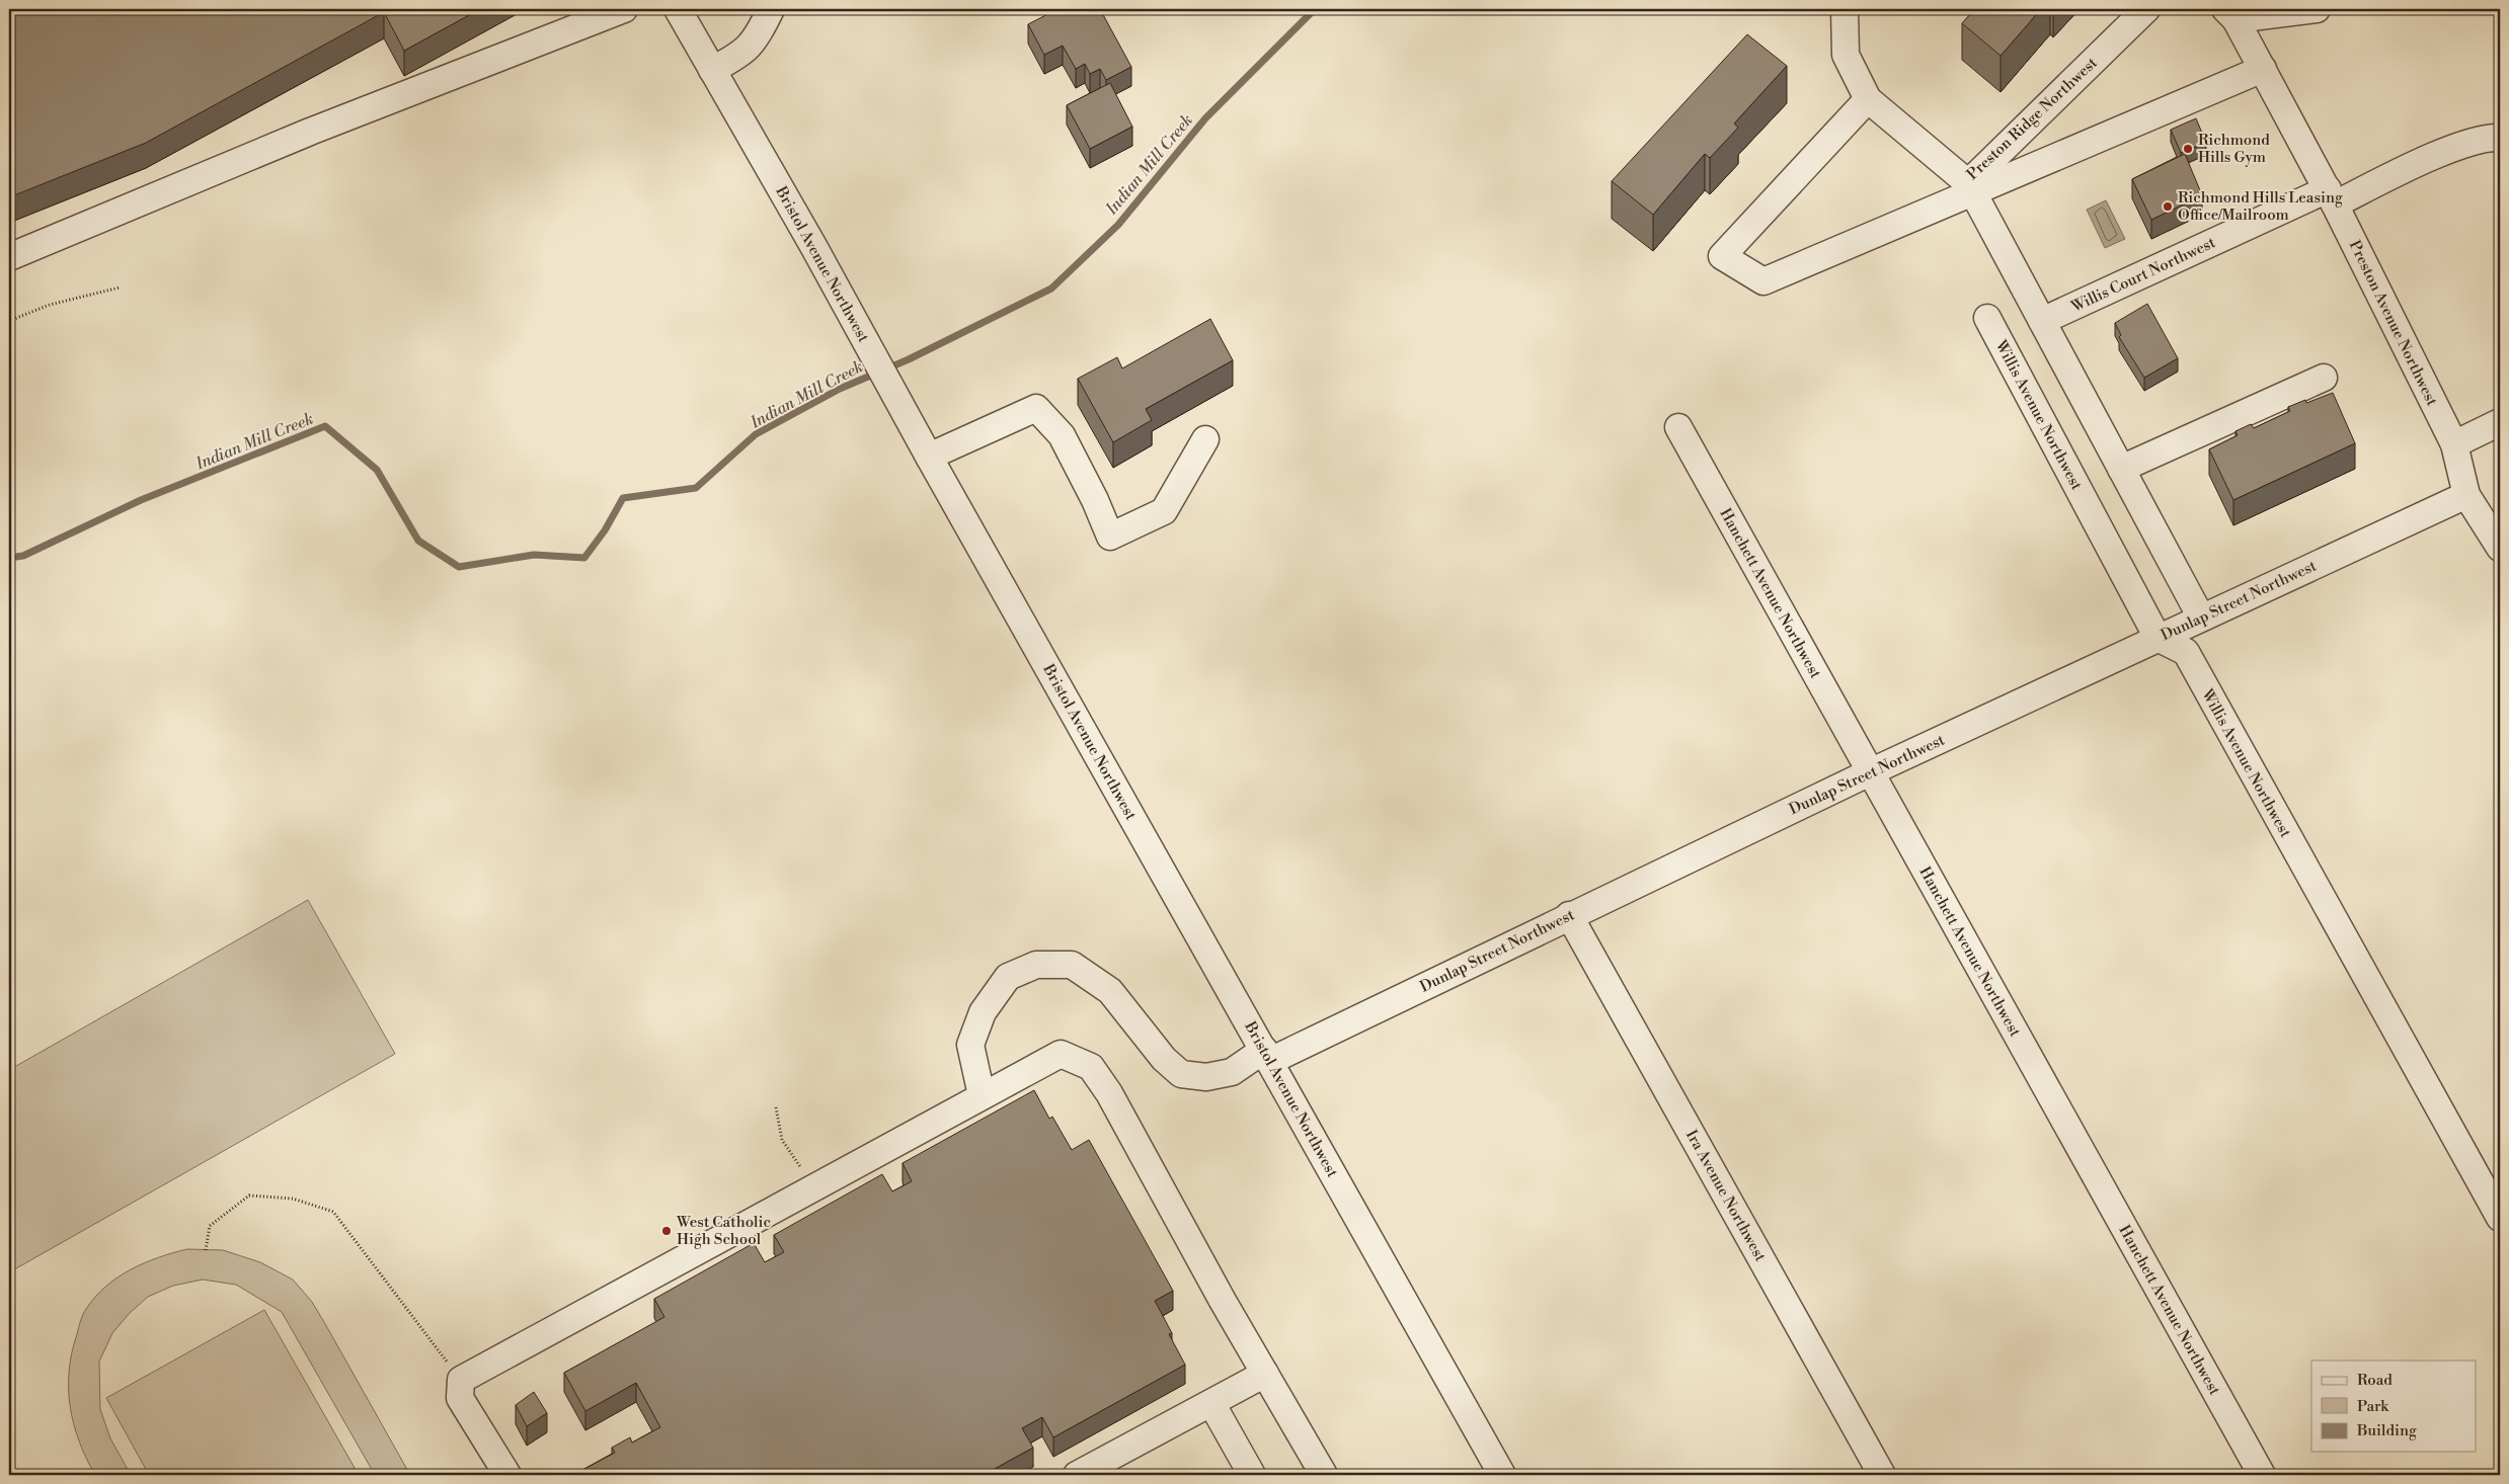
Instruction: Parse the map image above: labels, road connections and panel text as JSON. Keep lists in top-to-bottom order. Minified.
{"streets":{"street":["Preston Ridge Northwest","Bristol Avenue Northwest","Willis Court Northwest","Preston Avenue Northwest","Willis Avenue Northwest","Hanchett Avenue Northwest","Dunlap Street Northwest","Ira Avenue Northwest"]},"crossings":[["Bristol Avenue Northwest","Dunlap Street Northwest"],["Willis Court Northwest","Preston Avenue Northwest"],["Preston Avenue Northwest","Dunlap Street Northwest"],["Willis Avenue Northwest","Dunlap Street Northwest"],["Hanchett Avenue Northwest","Dunlap Street Northwest"],["Dunlap Street Northwest","Ira Avenue Northwest"]],"water":["Indian Mill Creek"],"places":["Richmond Hills Gym","Richmond Hills Leasing Office/Mailroom","West Catholic High School"],"legend":["Road","Park","Building"]}
